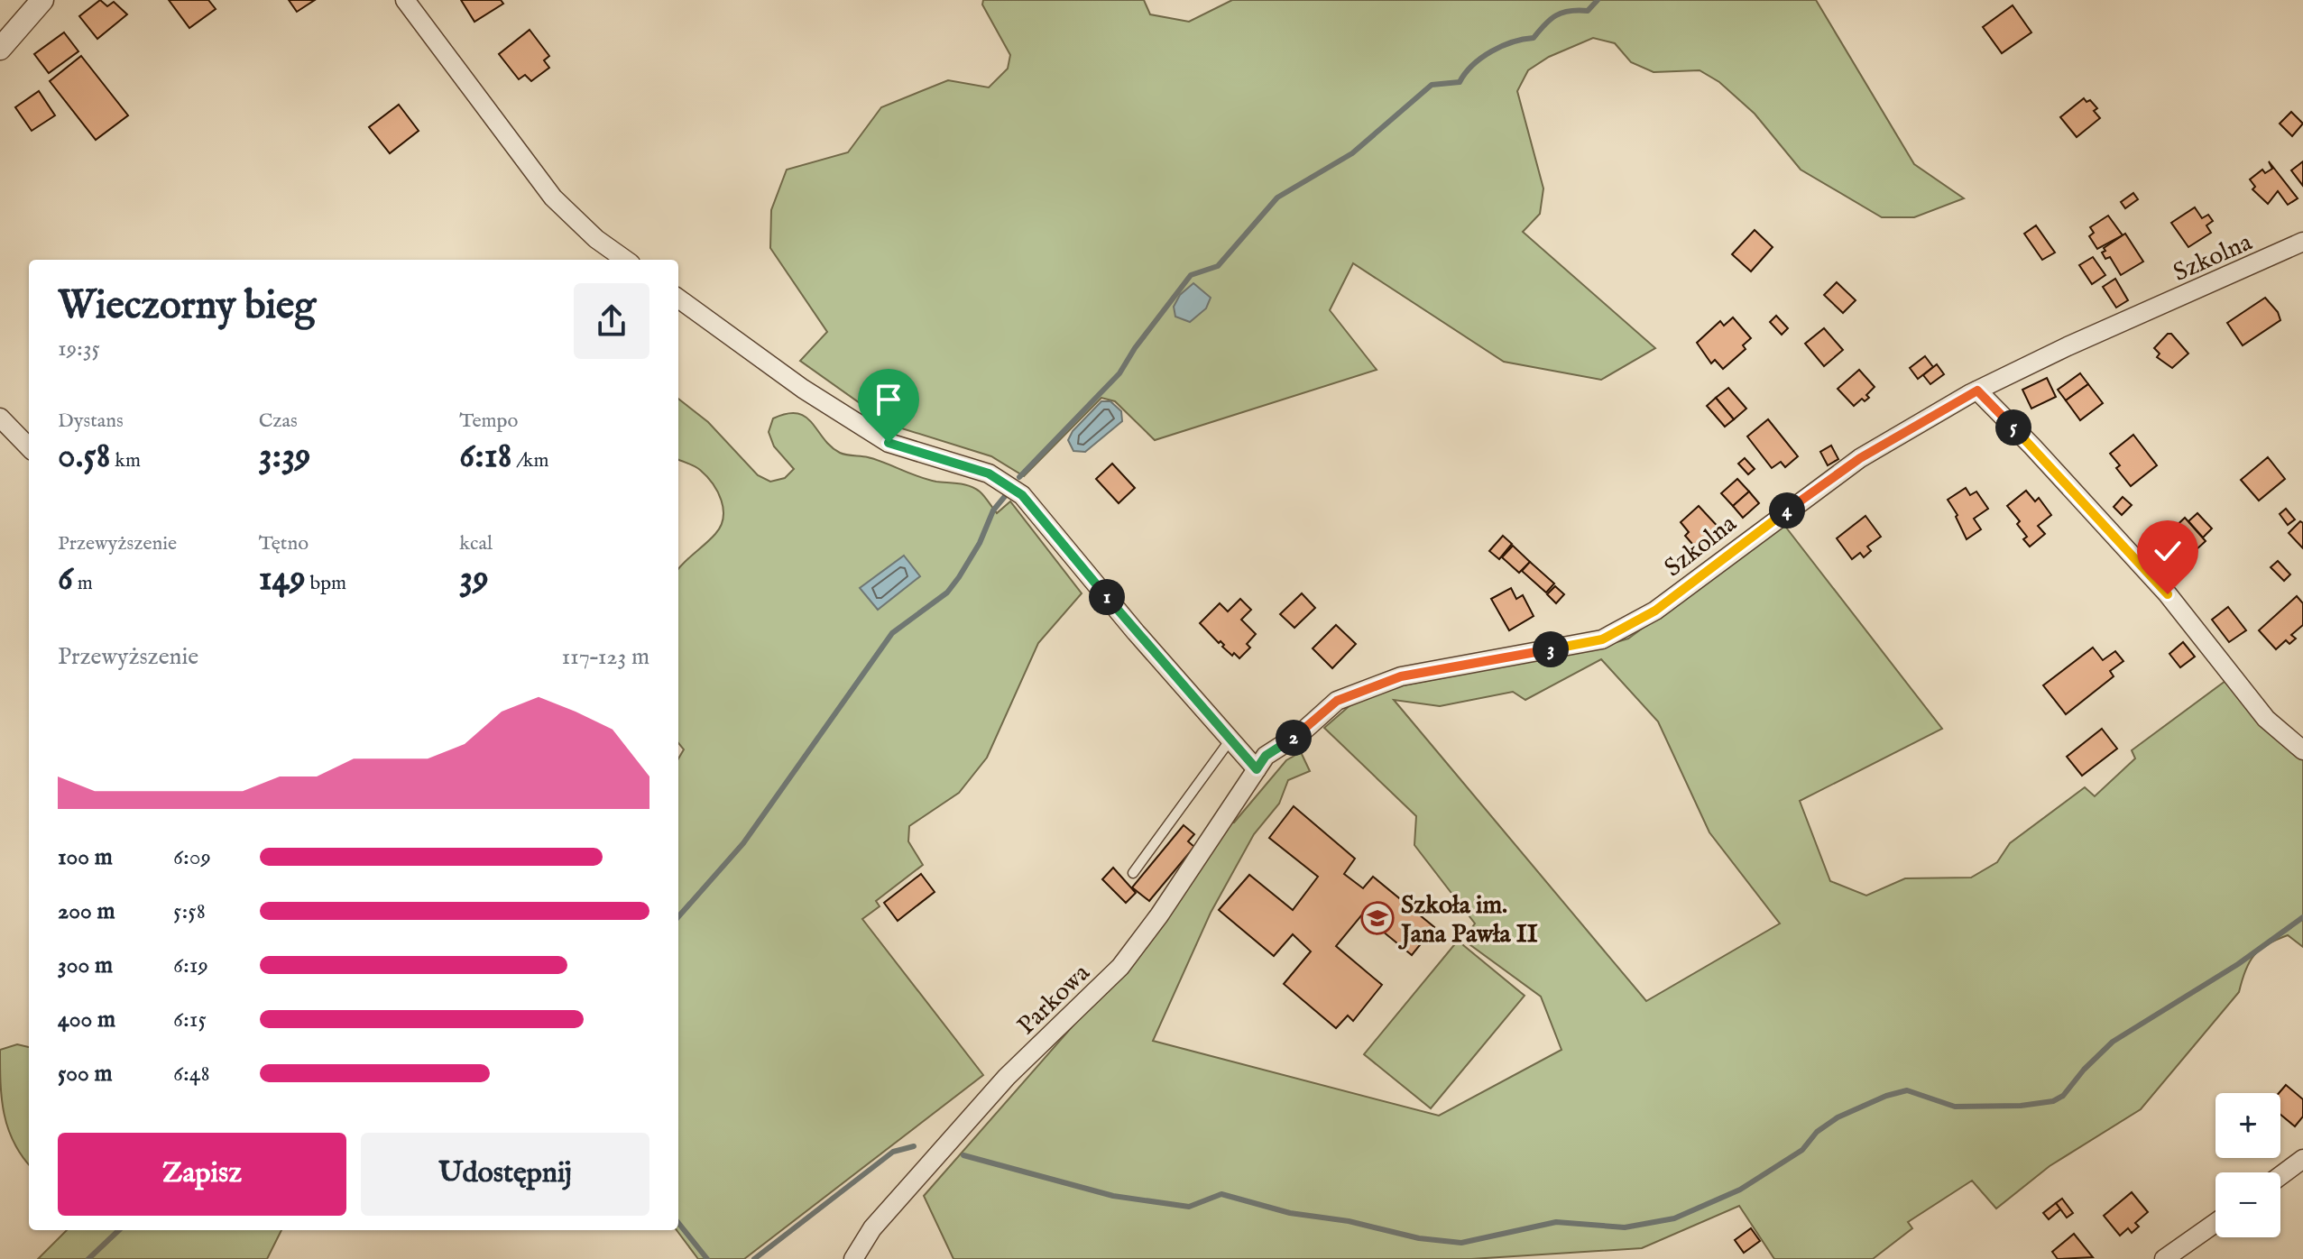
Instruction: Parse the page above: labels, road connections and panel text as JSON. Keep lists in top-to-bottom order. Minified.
{"streets":{"street":["Szkolna","Parkowa"]},"crossings":[["Szkolna","Parkowa"]],"places":{"school or university":["Szkoła im. Jana Pawła II"]},"page":{"heading":["Wieczorny bieg","19:35"],"stats":[["Dystans","0.58 km"],["Czas","3:39"],["Tempo","6:18 /km"],["Przewyższenie","6 m"],["Tętno","149 bpm"],["kcal","39"]],"pins":["5","4","1","3","2"],"chart":["Przewyższenie","117–123 m"],"list":[{"name":"100 m","note":"6:09"},{"name":"200 m","note":"5:58"},{"name":"300 m","note":"6:19"},{"name":"400 m","note":"6:15"},{"name":"500 m","note":"6:48"}],"map_buttons":["+","−"],"buttons":["Zapisz","Udostępnij"]}}
